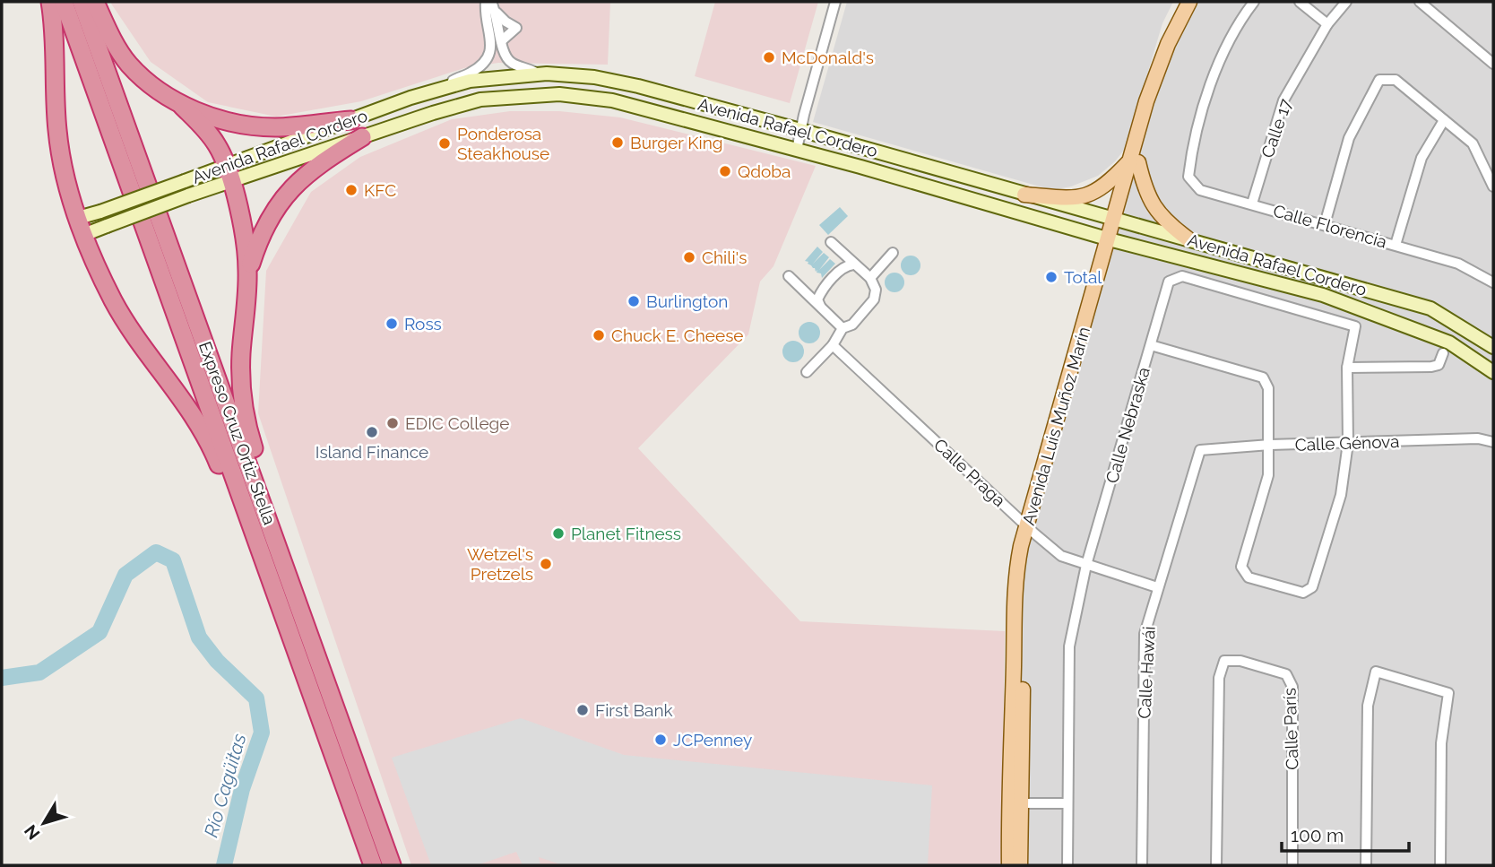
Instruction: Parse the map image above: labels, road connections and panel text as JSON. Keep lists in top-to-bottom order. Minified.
{"streets":{"highway":["Expreso Cruz Ortiz Stella"],"main road":["Avenida Rafael Cordero","Avenida Luis Muñoz Marín"],"street":["Calle 17","Calle Florencia","Calle Nebraska","Calle Génova","Calle Praga","Calle Hawái","Calle París"]},"crossings":[["Avenida Rafael Cordero","Avenida Luis Muñoz Marín"],["Calle 17","Calle Florencia"],["Calle Nebraska","Calle Praga"],["Avenida Luis Muñoz Marín","Calle Praga"],["Calle Génova","Calle Hawái"],["Calle Praga","Calle Hawái"]],"water":["Río Cagüitas"],"places":["McDonald's","Burger King","Ponderosa Steakhouse","Qdoba","KFC","Chili's","Total","Burlington","Ross","Chuck E. Cheese","EDIC College","Island Finance","Planet Fitness","Wetzel's Pretzels","First Bank","JCPenney"],"scale_bar":"100 m","north":"bottom left"}
